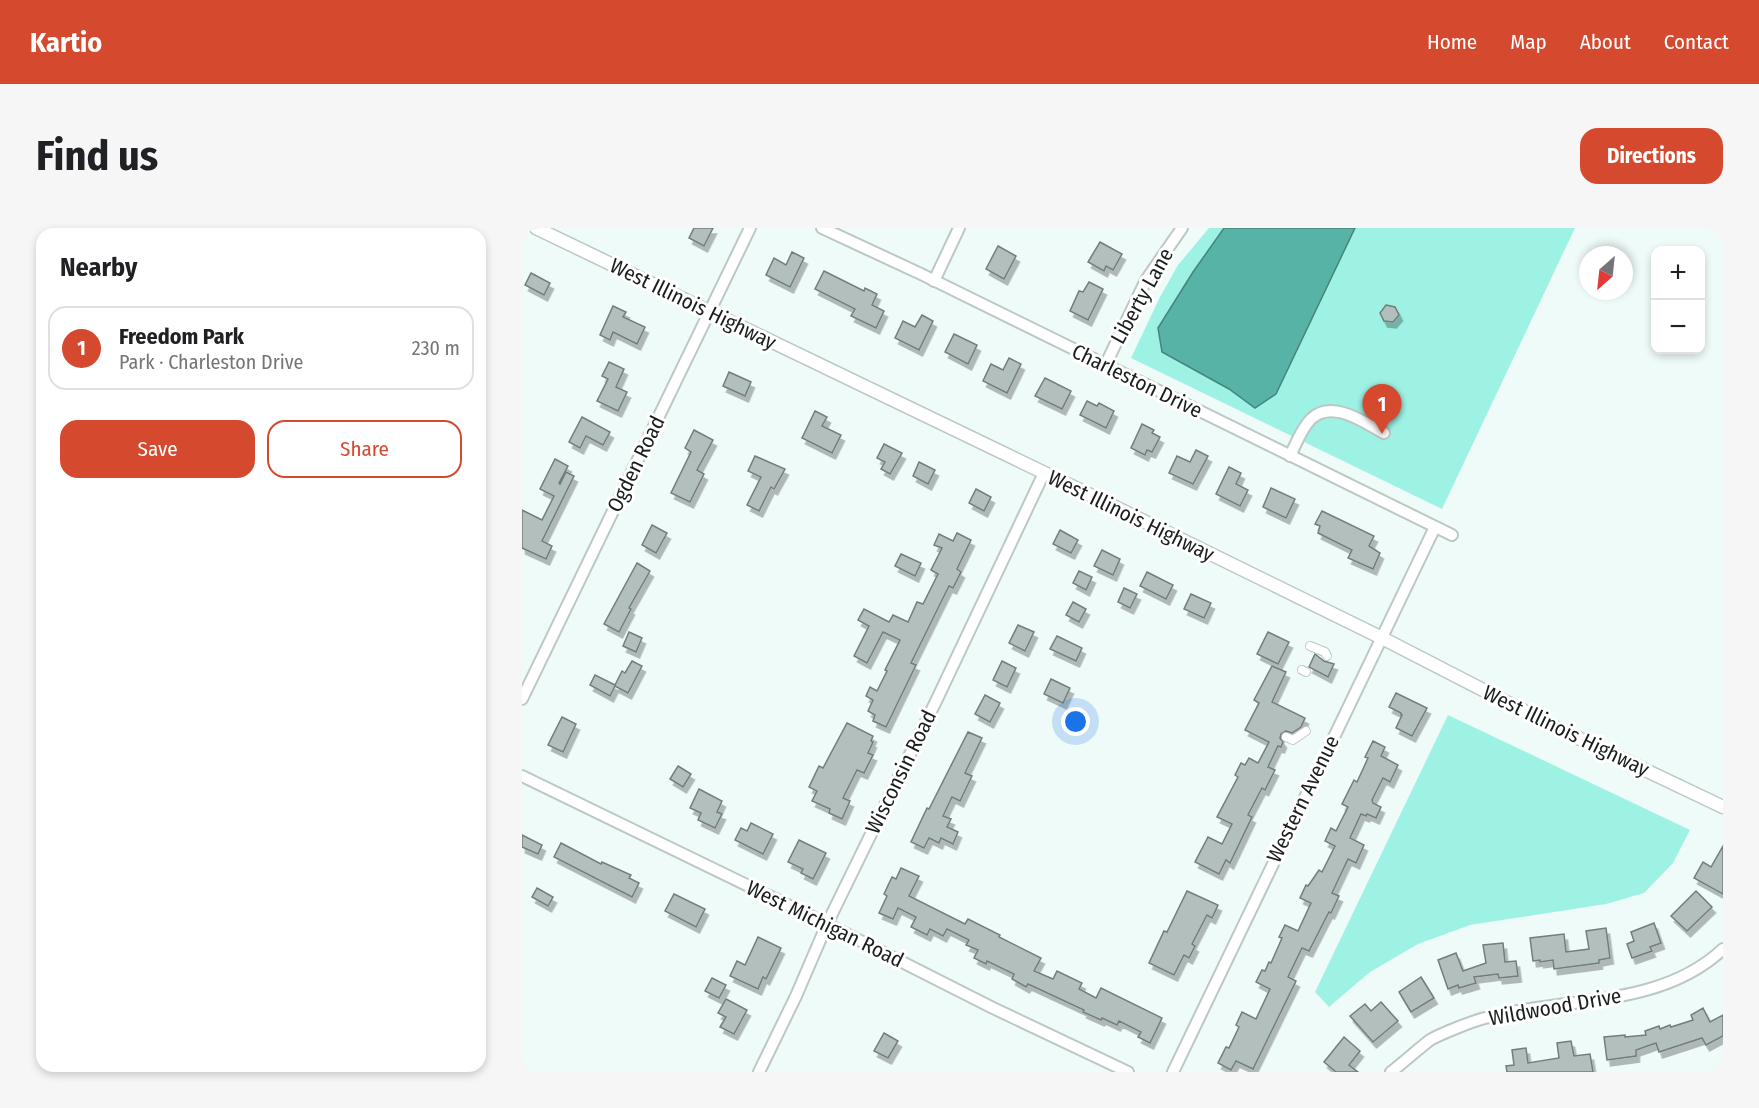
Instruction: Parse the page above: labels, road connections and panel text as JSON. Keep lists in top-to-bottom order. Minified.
{"streets":{"street":["Liberty Lane","West Illinois Highway","Charleston Drive","Ogden Road","Wisconsin Road","Western Avenue","West Michigan Road","Wildwood Drive"]},"crossings":[["Liberty Lane","Charleston Drive"],["West Illinois Highway","Ogden Road"],["West Illinois Highway","Wisconsin Road"],["West Illinois Highway","Western Avenue"],["Charleston Drive","Western Avenue"],["Wisconsin Road","West Michigan Road"]],"north":"bottom left","page":{"header":"Kartio","nav":["Home","Map","About","Contact"],"buttons":["Directions",["Save","Share"]],"title":"Find us","heading":"Nearby","map_buttons":["+","−"],"list":[{"mark":"1","name":"Freedom Park","note":"Park · Charleston Drive","value":"230 m"}],"pins":"1"}}
